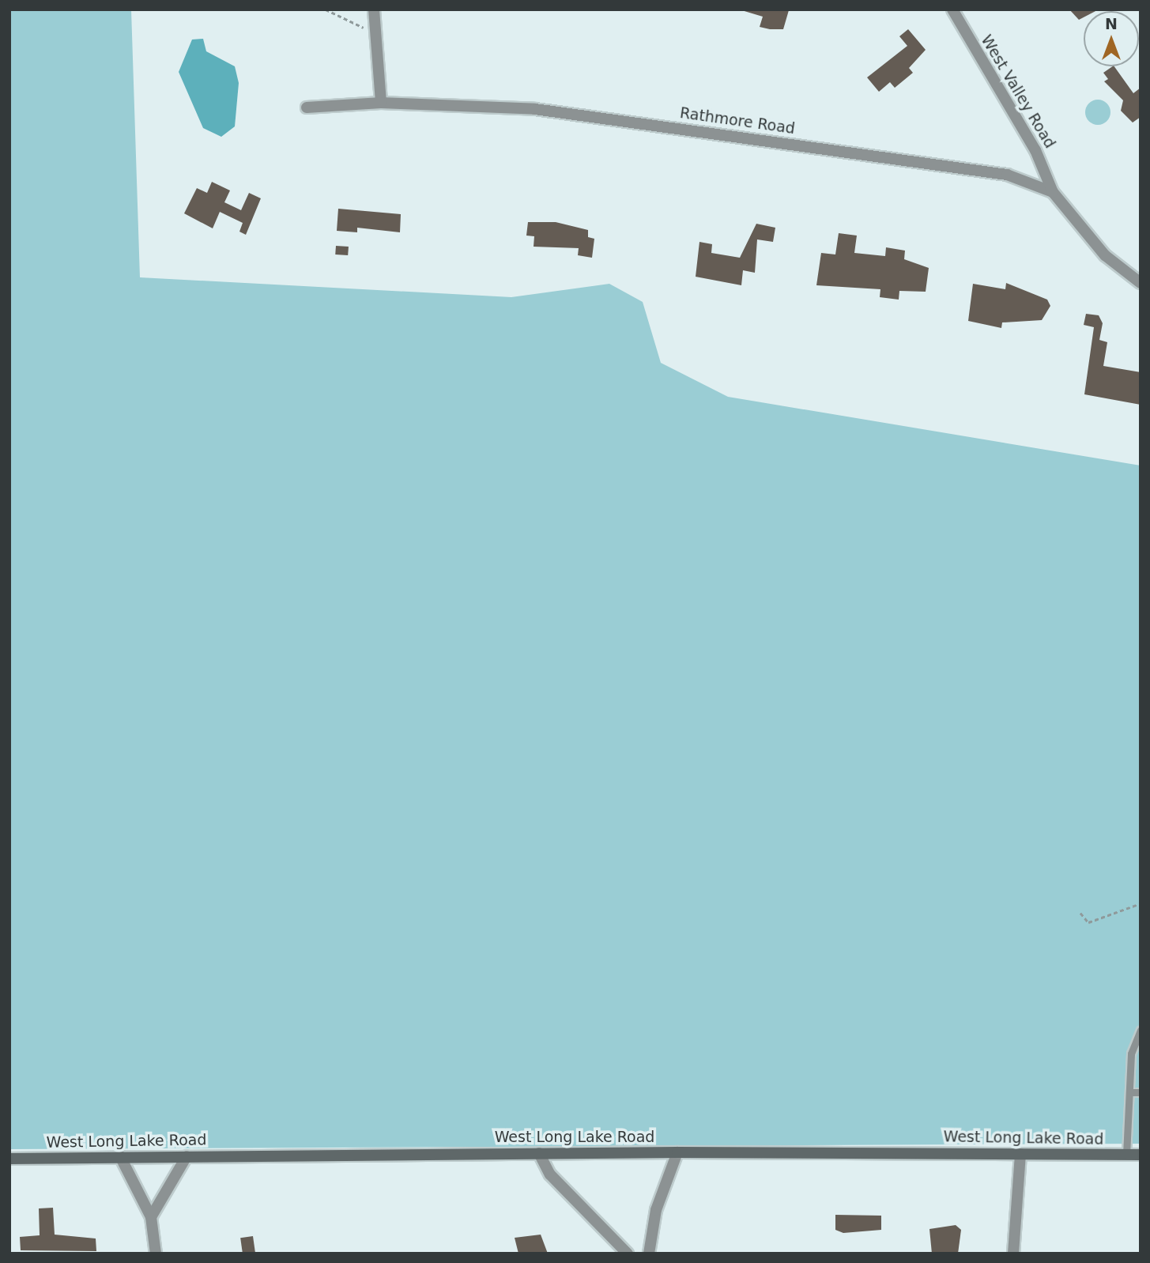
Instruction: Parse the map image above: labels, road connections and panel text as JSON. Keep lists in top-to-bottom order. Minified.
{"streets":{"main road":["West Long Lake Road"],"street":["West Valley Road","Rathmore Road"]},"crossings":[["West Valley Road","Rathmore Road"]],"north":"top"}
